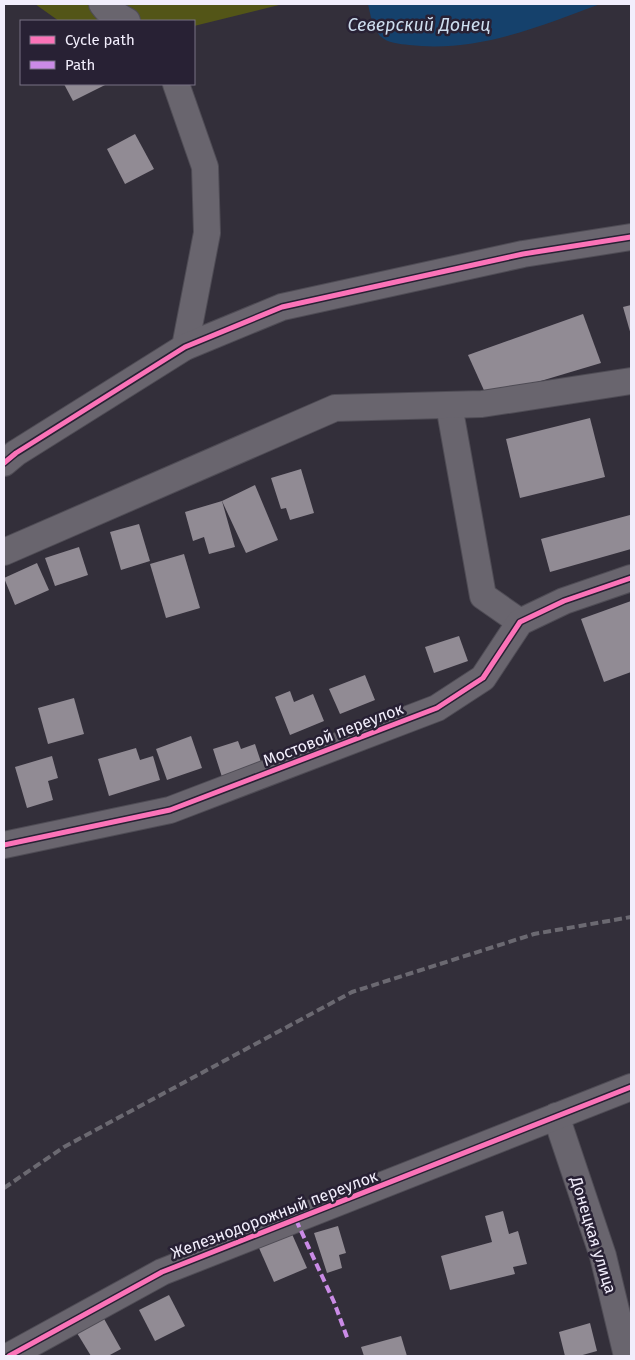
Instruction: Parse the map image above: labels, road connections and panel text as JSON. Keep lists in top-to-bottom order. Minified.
{"streets":{"street":["Мостовой переулок","Железнодорожный переулок","Донецкая улица"]},"crossings":[["Железнодорожный переулок","Донецкая улица"]],"water":["Северский Донец"],"legend":["Cycle path","Path"]}
